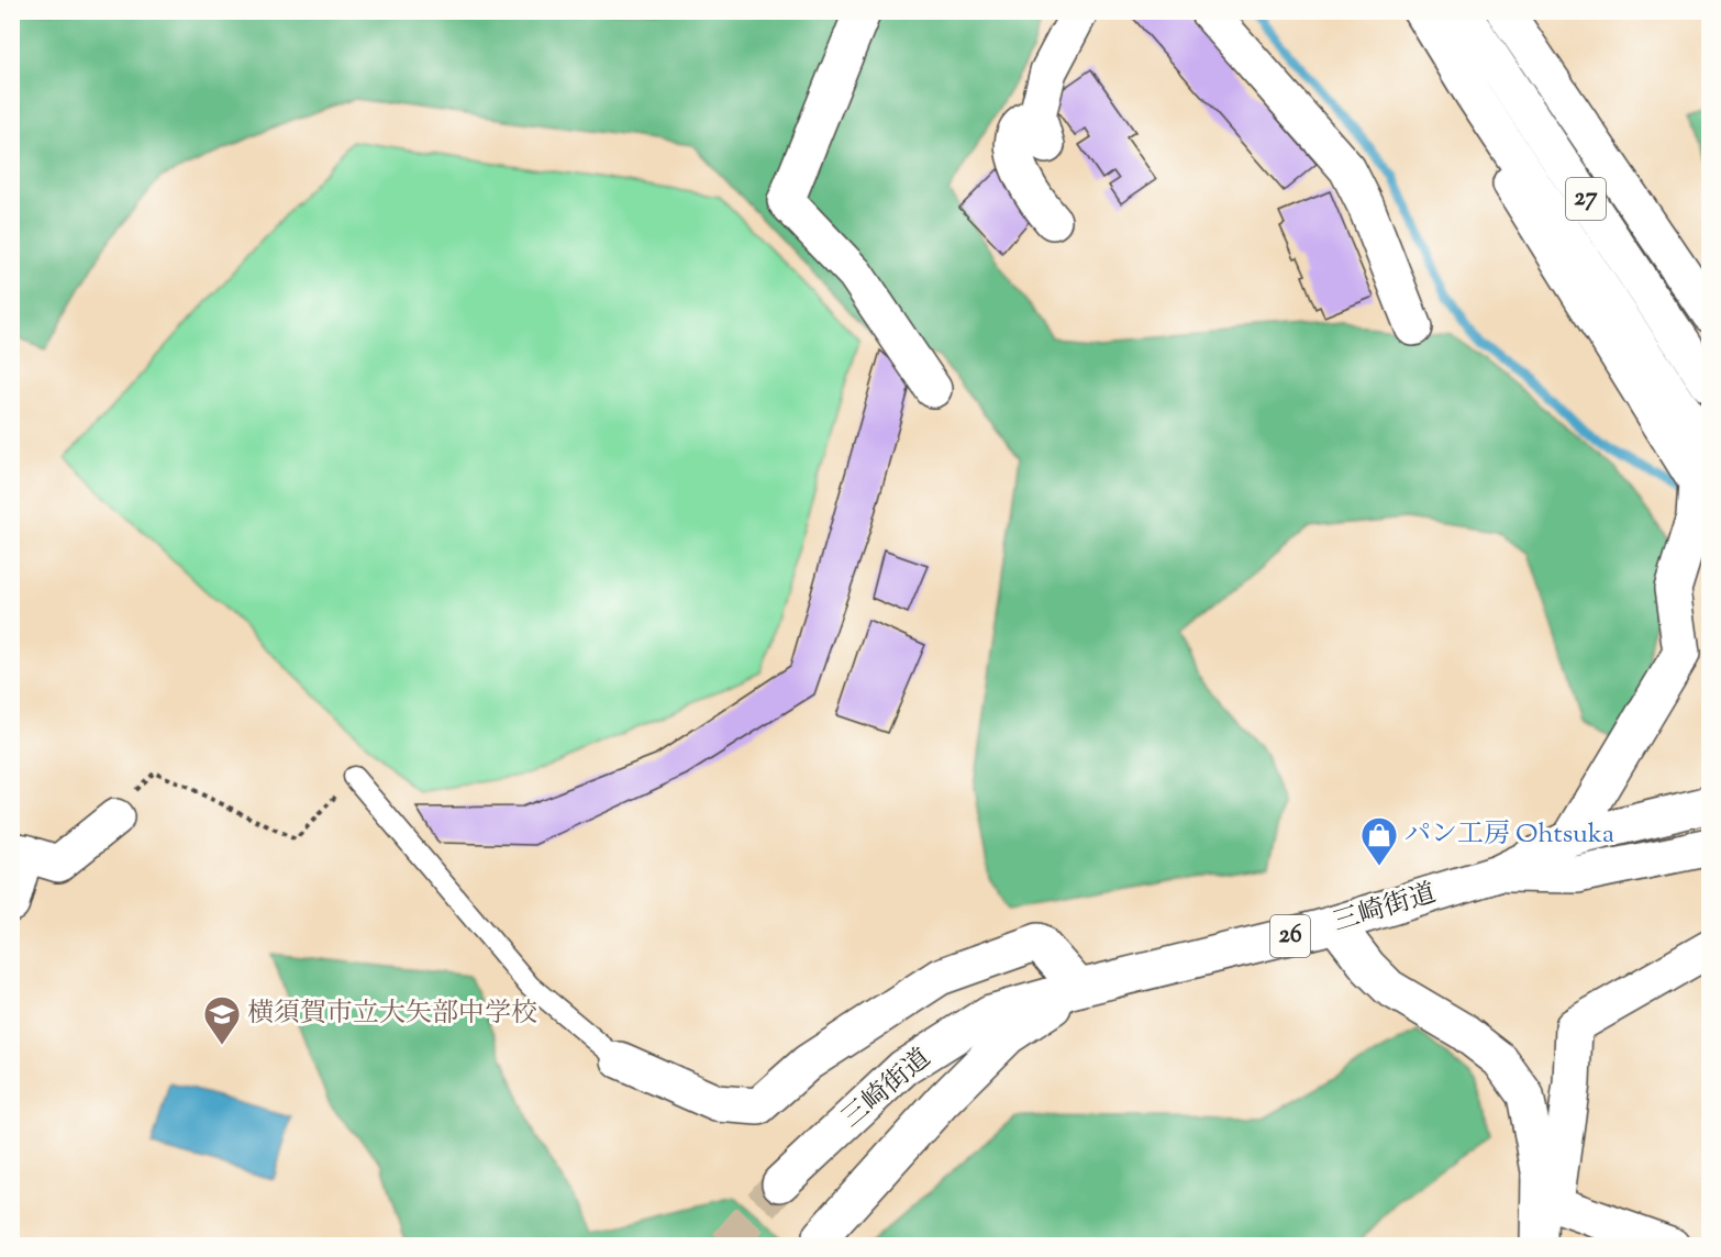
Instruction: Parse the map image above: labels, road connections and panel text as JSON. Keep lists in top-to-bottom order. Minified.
{"streets":{"street":["27","三崎街道","26"]},"places":{"shop":["パン工房 Ohtsuka"],"school or university":["横須賀市立大矢部中学校"]}}
